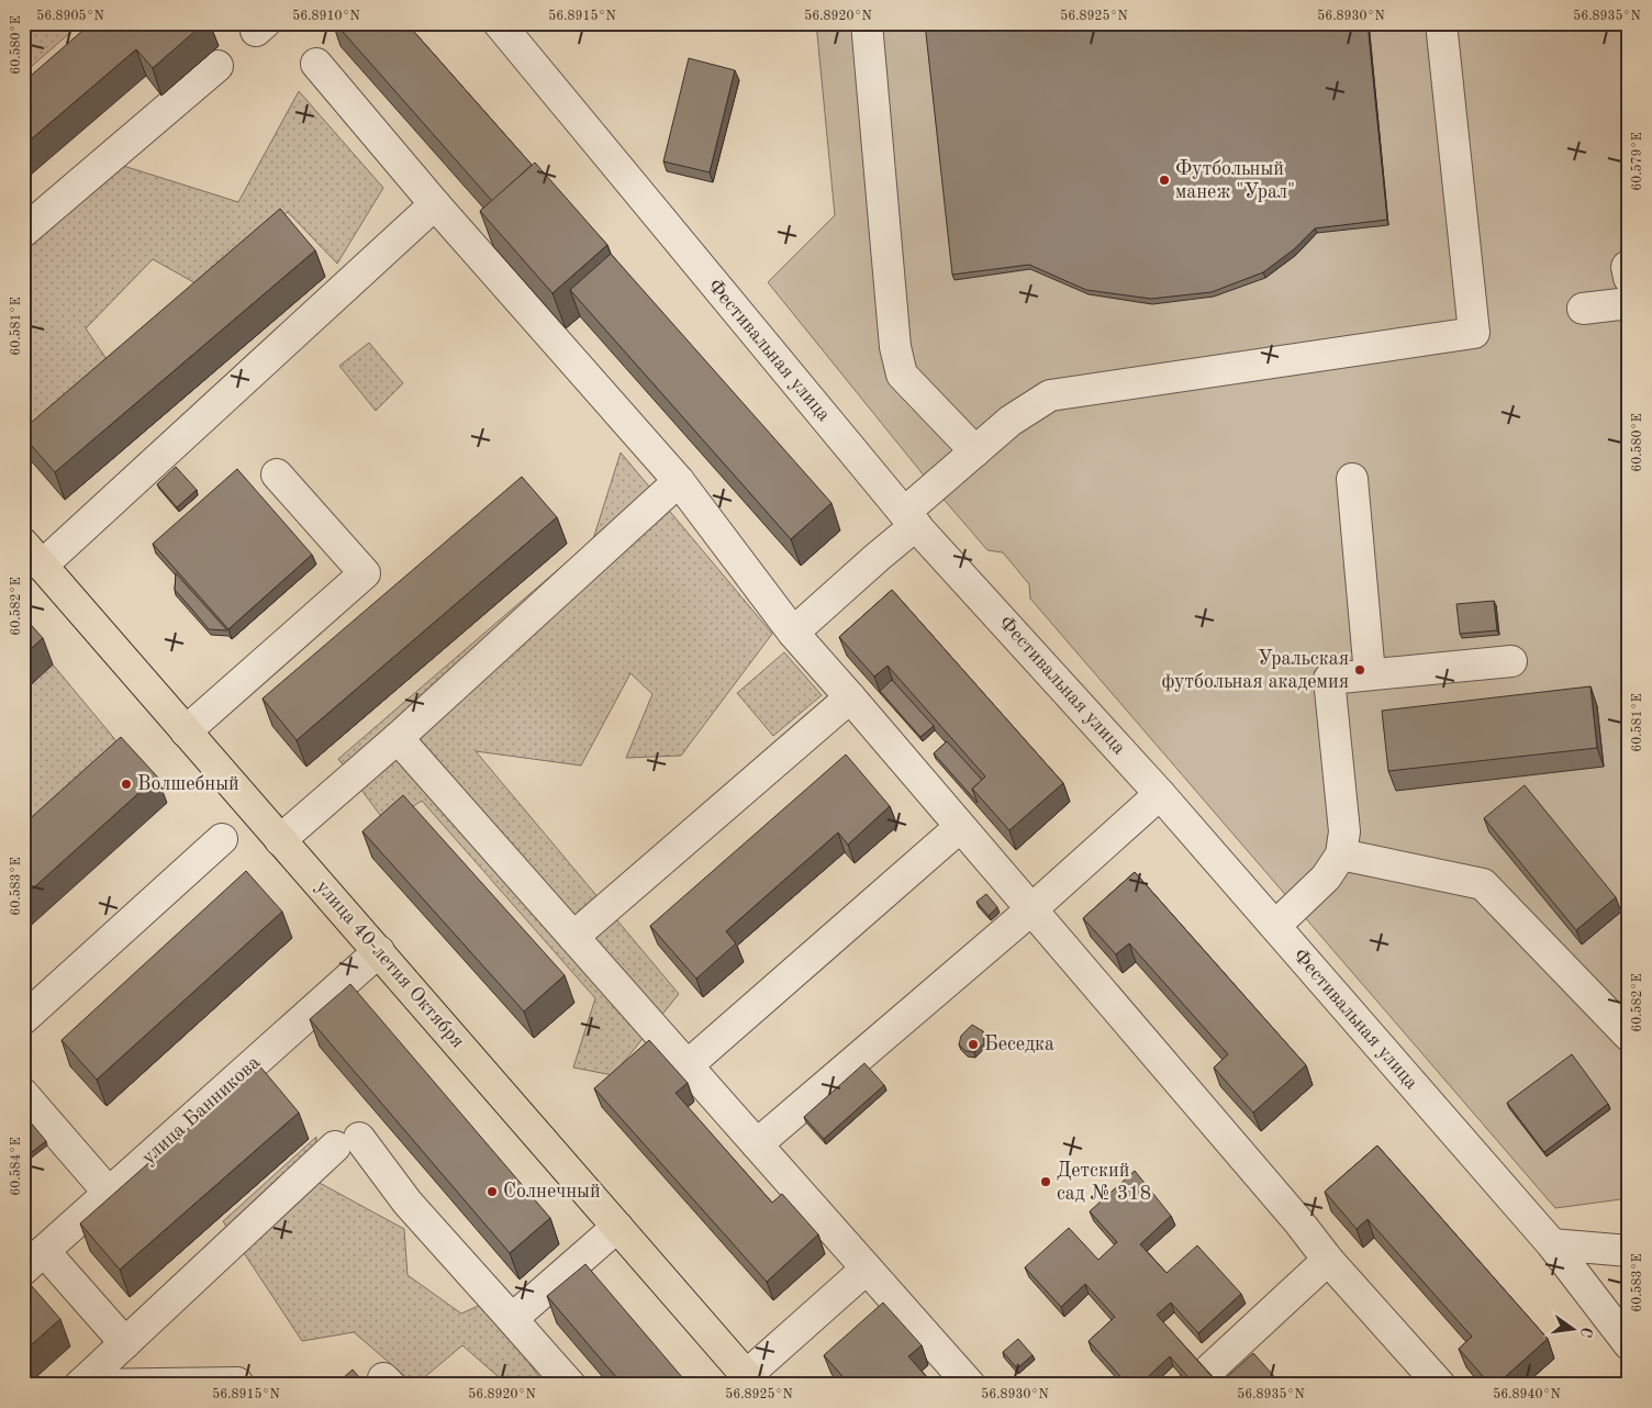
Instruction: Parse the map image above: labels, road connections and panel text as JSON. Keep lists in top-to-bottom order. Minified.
{"streets":{"main road":["улица 40-летия Октября"],"street":["Фестивальная улица","улица Банникова"]},"crossings":[["улица 40-летия Октября","улица Банникова"]],"places":["Футбольный манеж \"Урал\"","Уральская футбольная академия","Волшебный","Беседка","Детский сад № 318","Солнечный"],"north":"right","coordinates":["56.8905°N","56.8910°N","56.8915°N","56.8920°N","56.8925°N","56.8930°N","56.8935°N","60.580°E","60.579°E","60.581°E","60.582°E","60.583°E","60.584°E","56.8940°N"]}
